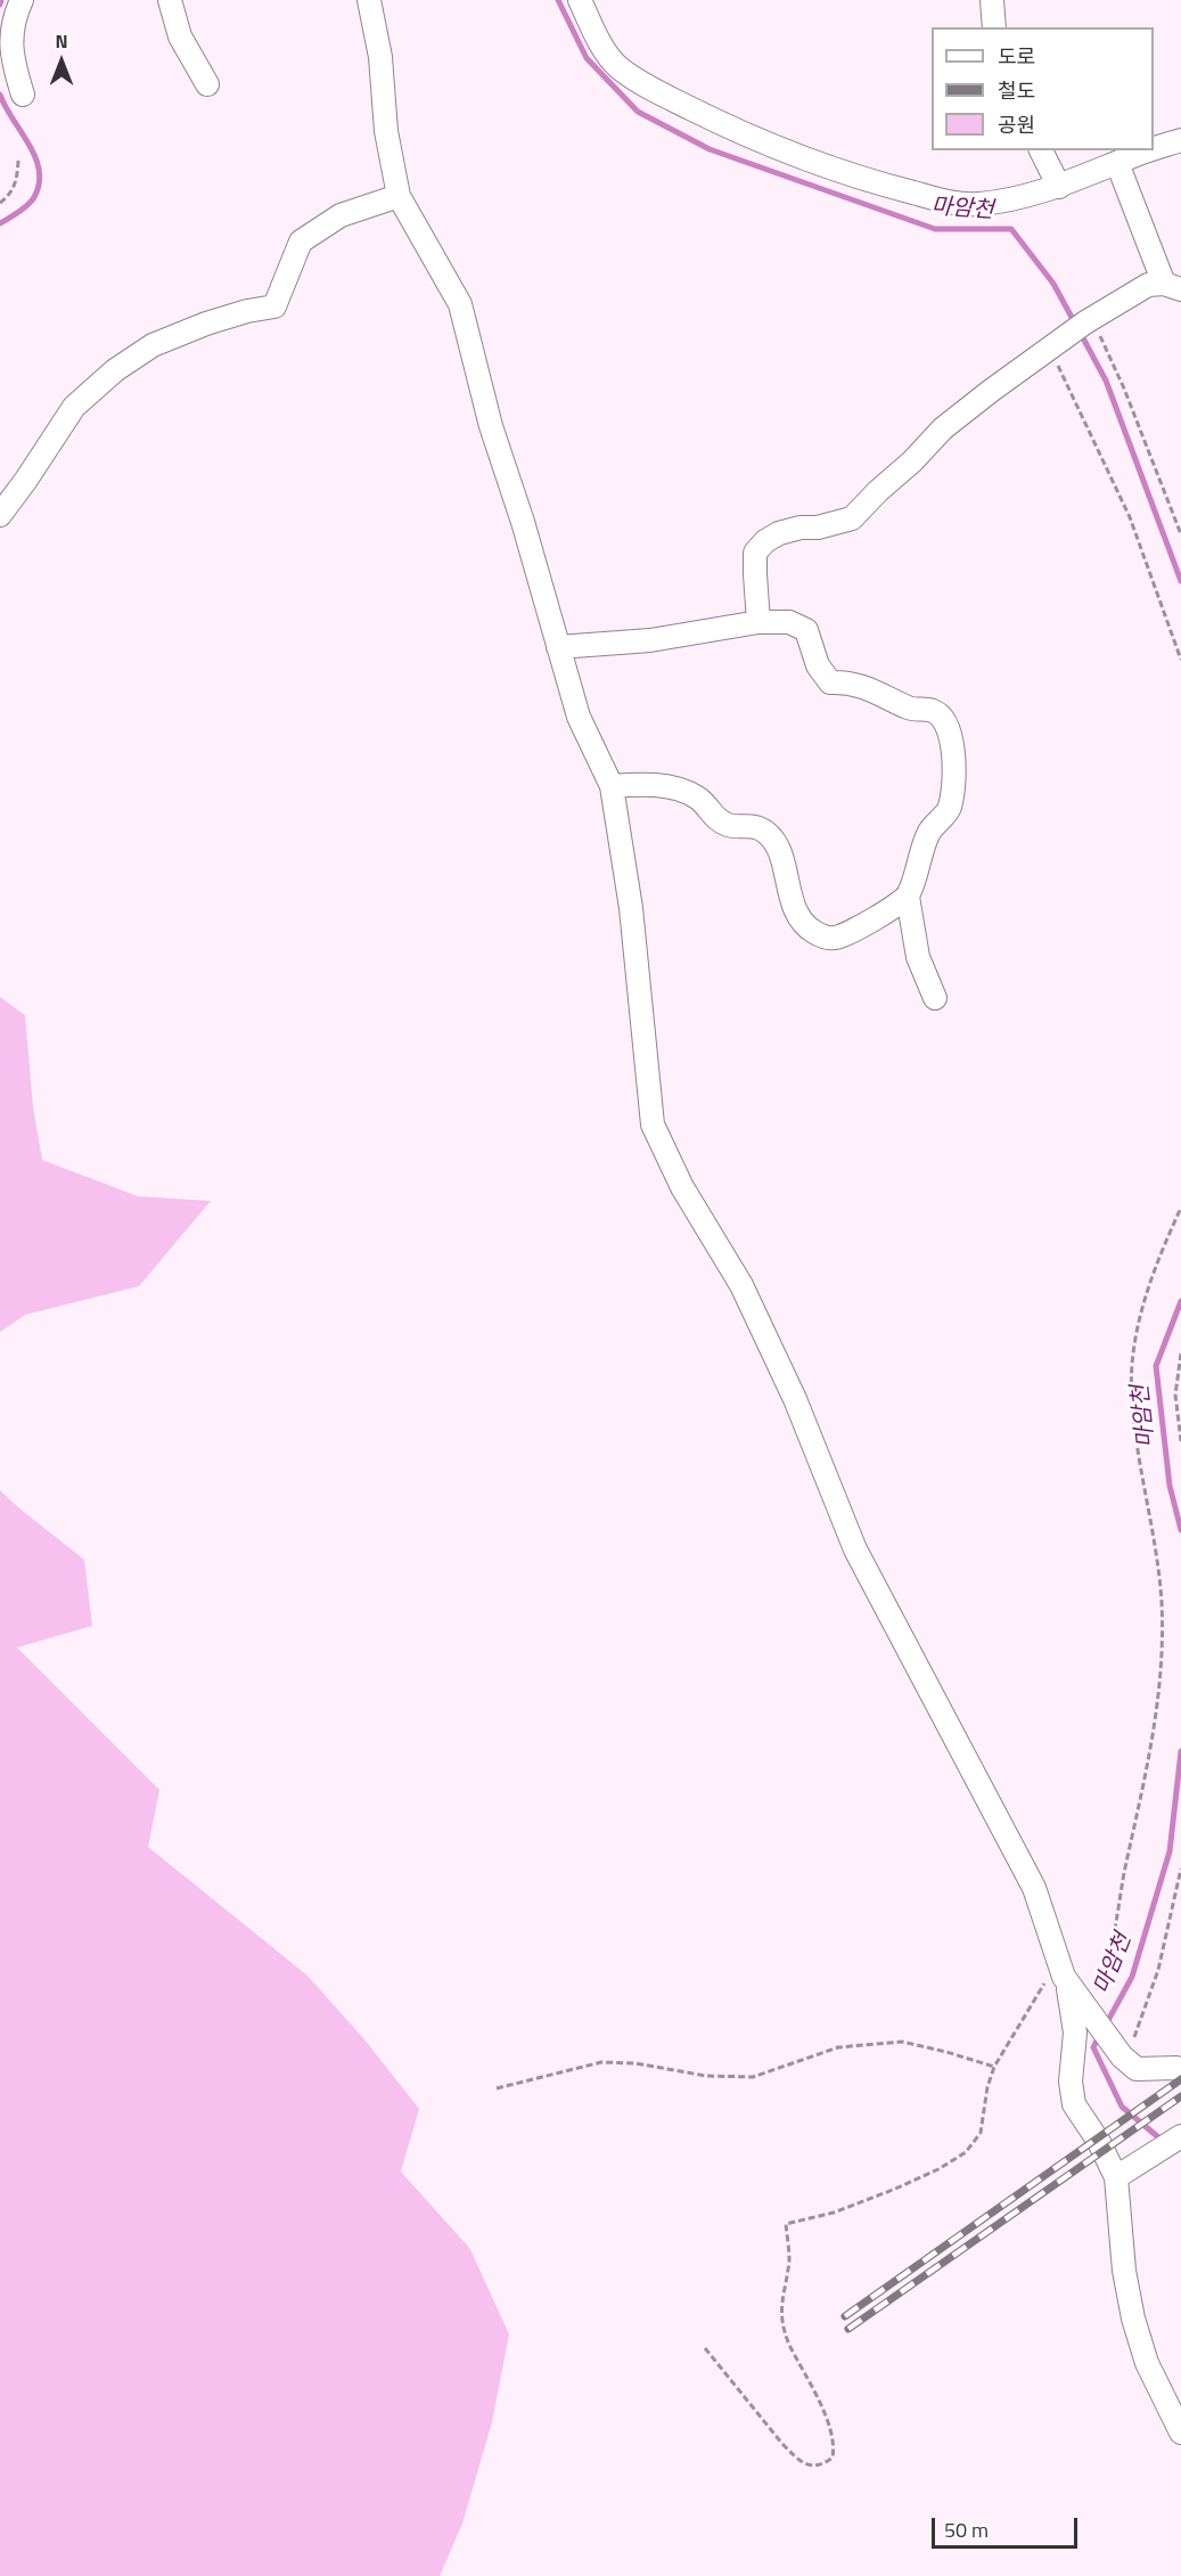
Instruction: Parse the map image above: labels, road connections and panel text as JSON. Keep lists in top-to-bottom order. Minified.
{"water":["마암천"],"legend":["도로","철도","공원"],"scale_bar":"50 m","north":"top"}
